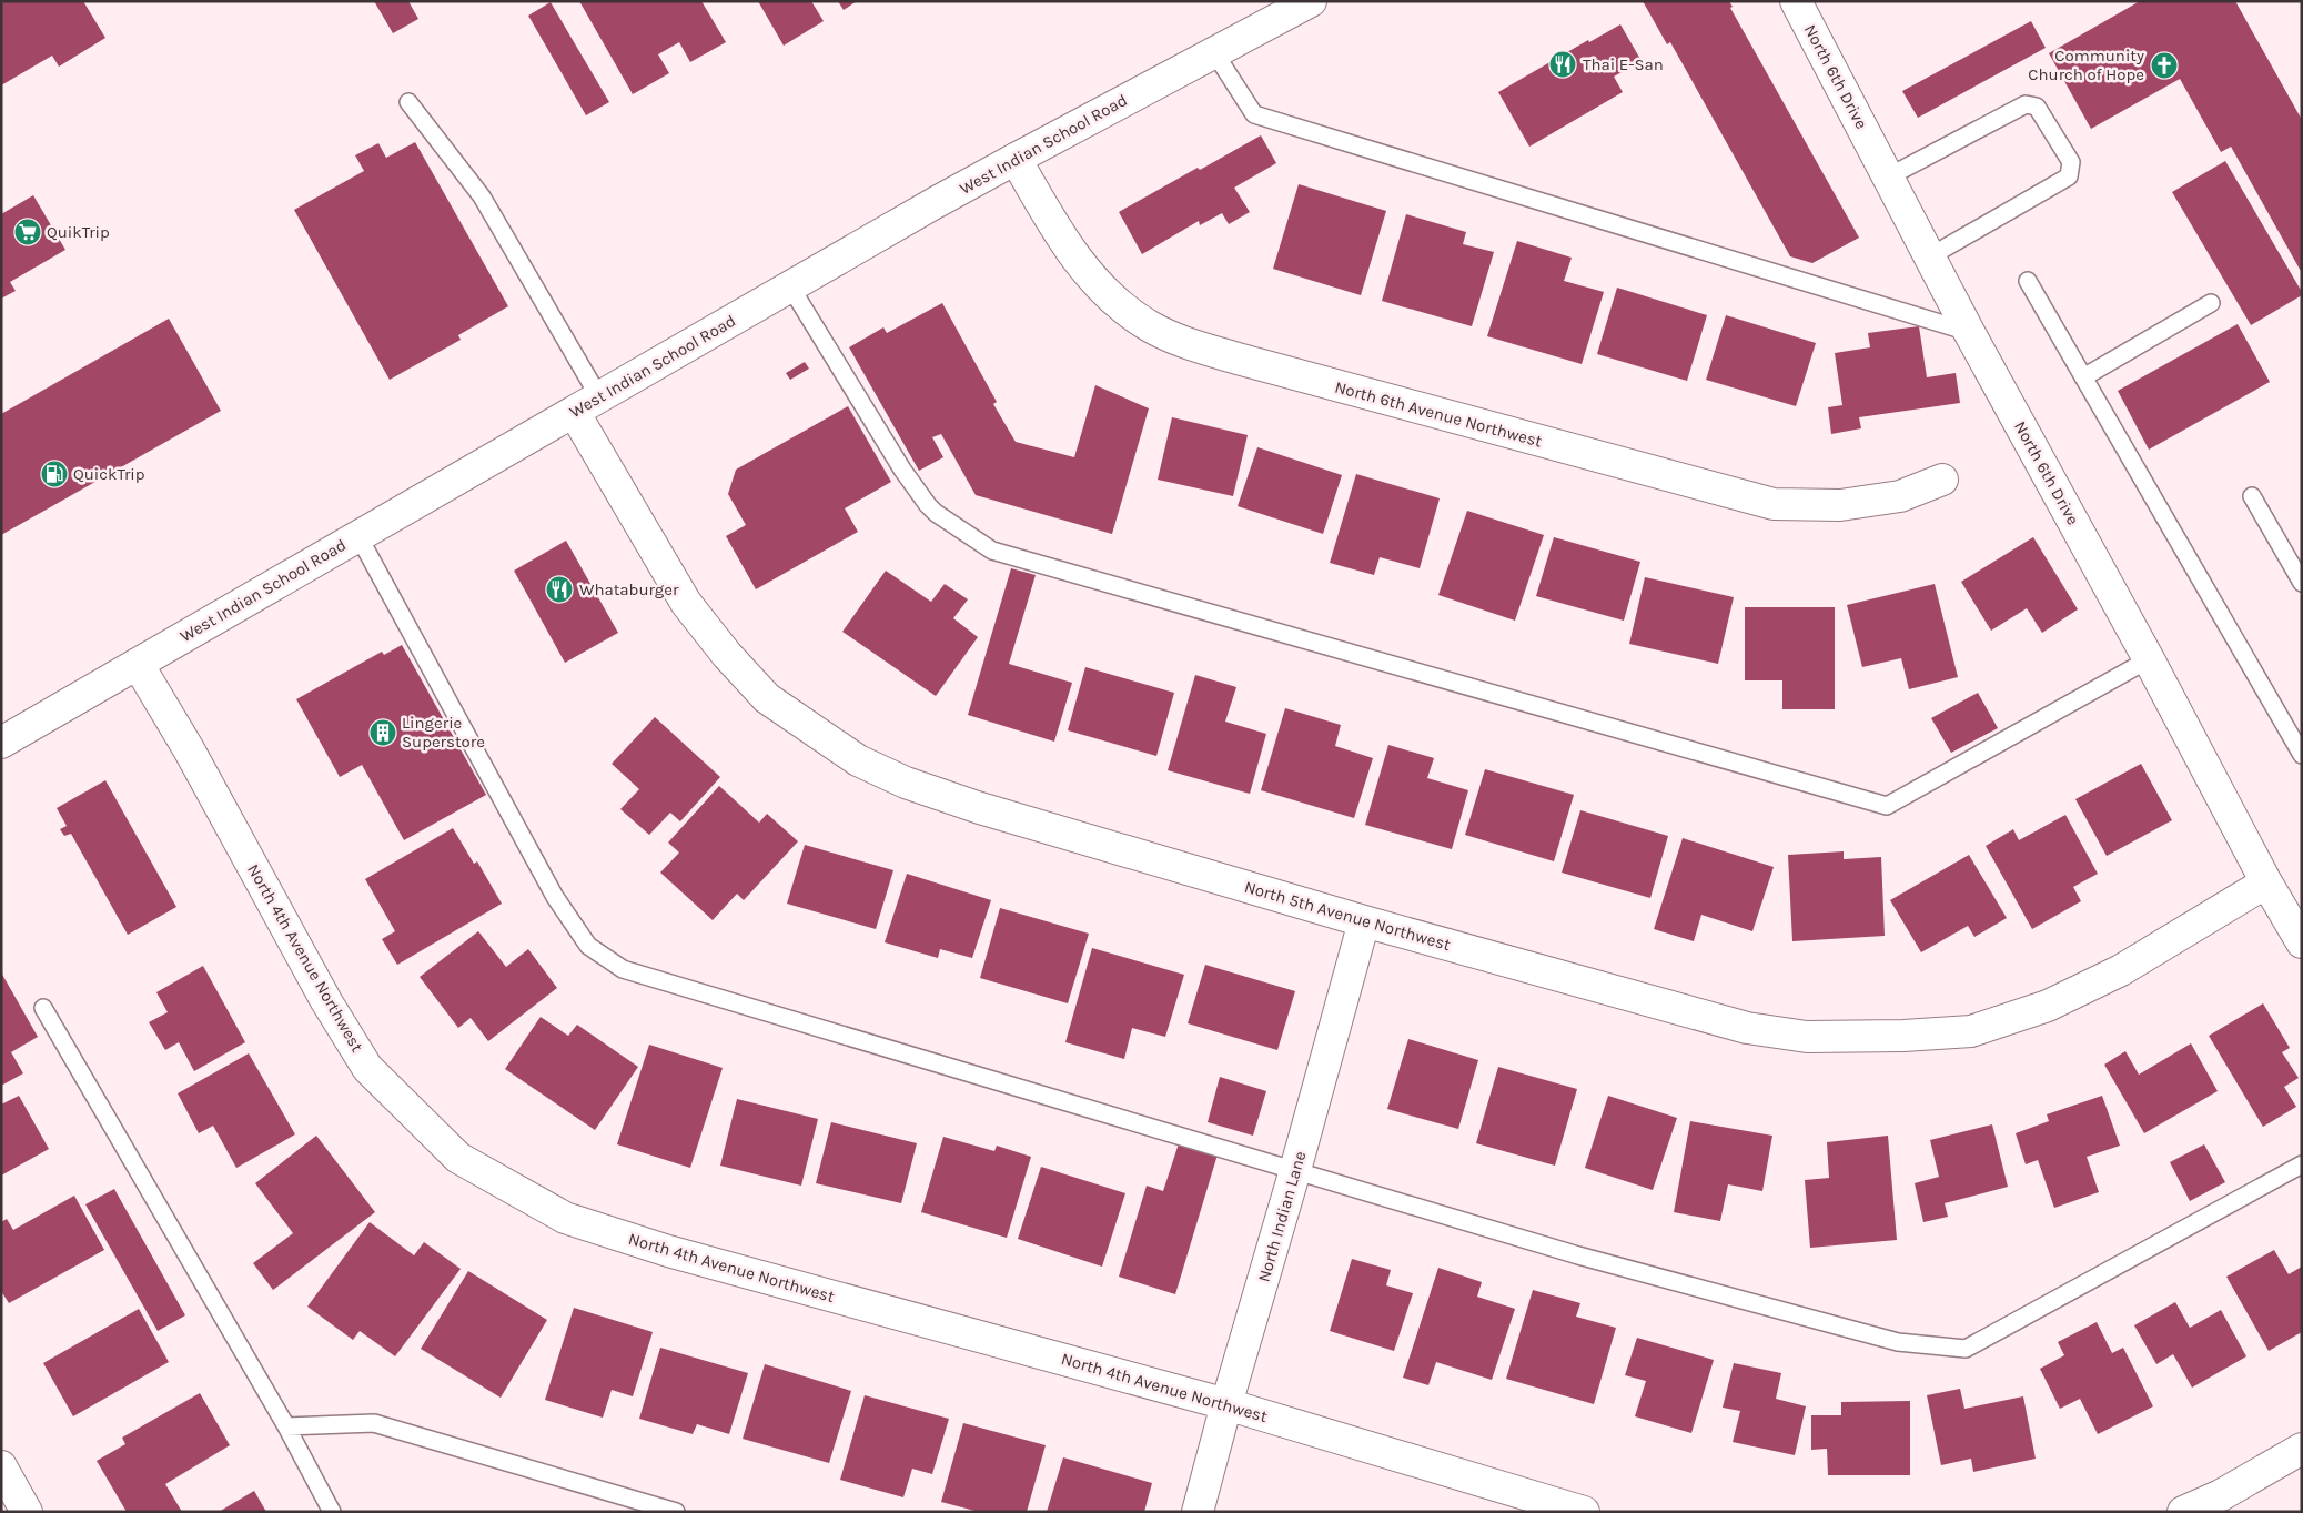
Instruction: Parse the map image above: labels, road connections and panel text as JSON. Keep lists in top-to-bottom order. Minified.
{"streets":{"street":["North 6th Drive","West Indian School Road","North 6th Avenue Northwest","North 5th Avenue Northwest","North 4th Avenue Northwest","North Indian Lane"]},"crossings":[["North 6th Drive","North 5th Avenue Northwest"],["West Indian School Road","North 6th Avenue Northwest"],["West Indian School Road","North 5th Avenue Northwest"],["West Indian School Road","North 4th Avenue Northwest"],["North 5th Avenue Northwest","North Indian Lane"],["North 4th Avenue Northwest","North Indian Lane"]],"places":{"restaurant":["Thai E-San","Whataburger"],"church":["Community Church of Hope"],"supermarket":["QuikTrip"],"fuel station":["QuickTrip"],"building":["Lingerie Superstore"]}}
